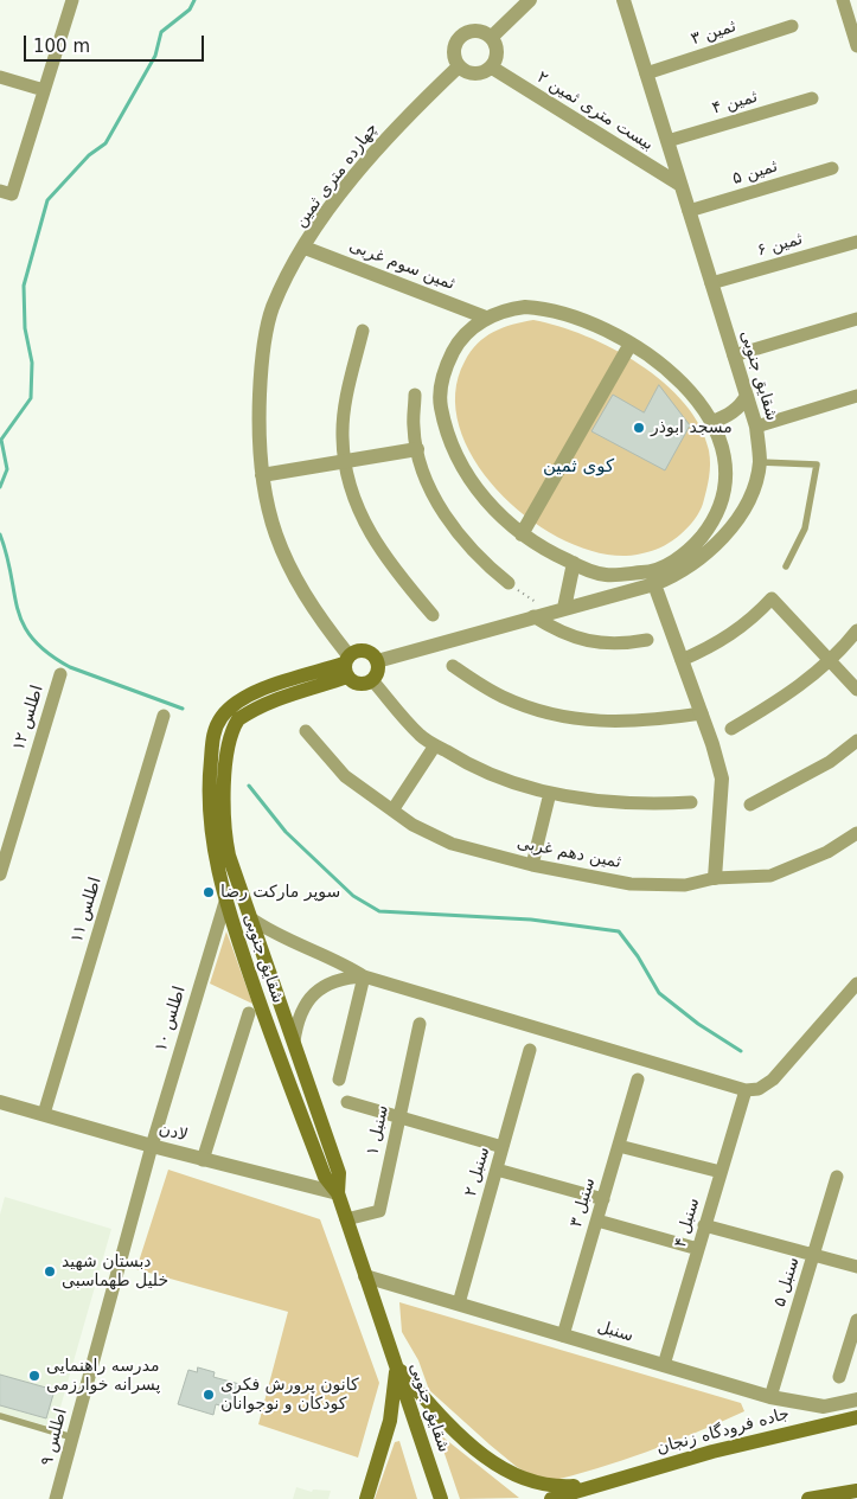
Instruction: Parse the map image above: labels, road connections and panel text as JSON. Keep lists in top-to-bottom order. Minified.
{"streets":{"main road":["شقایق جنوبی","جاده فرودگاه زنجان"],"street":["ثمین ۳","ثمین ۴","بیست متری ثمین ۲","ثمین ۵","چهارده متری ثمین","ثمین ۶","ثمین سوم غربی","اطلس ۱۲","ثمین دهم غربی","اطلس ۱۱","اطلس ۱۰","سنبل ۱","لادن","سنبل ۲","سنبل ۳","سنبل ۴","سنبل ۵","سنبل","اطلس ۹"]},"crossings":[["ثمین ۳","شقایق جنوبی"],["ثمین ۴","شقایق جنوبی"],["بیست متری ثمین ۲","چهارده متری ثمین"],["بیست متری ثمین ۲","شقایق جنوبی"],["ثمین ۵","شقایق جنوبی"],["چهارده متری ثمین","ثمین سوم غربی"],["چهارده متری ثمین","شقایق جنوبی"],["ثمین ۶","شقایق جنوبی"],["شقایق جنوبی","اطلس ۱۰"],["شقایق جنوبی","سنبل ۱"],["شقایق جنوبی","لادن"],["شقایق جنوبی","سنبل"],["اطلس ۱۱","لادن"],["اطلس ۱۰","لادن"],["اطلس ۱۰","اطلس ۹"],["لادن","اطلس ۹"],["سنبل ۲","سنبل"],["سنبل ۳","سنبل"],["سنبل ۴","سنبل"],["سنبل ۵","سنبل"]],"districts":["کوی ثمین"],"places":["مسجد ابوذر","سوپر مارکت رضا","دبستان شهید خلیل طهماسبی","مدرسه راهنمایی پسرانه خوارزمی","کانون پرورش فکری کودکان و نوجوانان"],"scale_bar":"100 m"}
